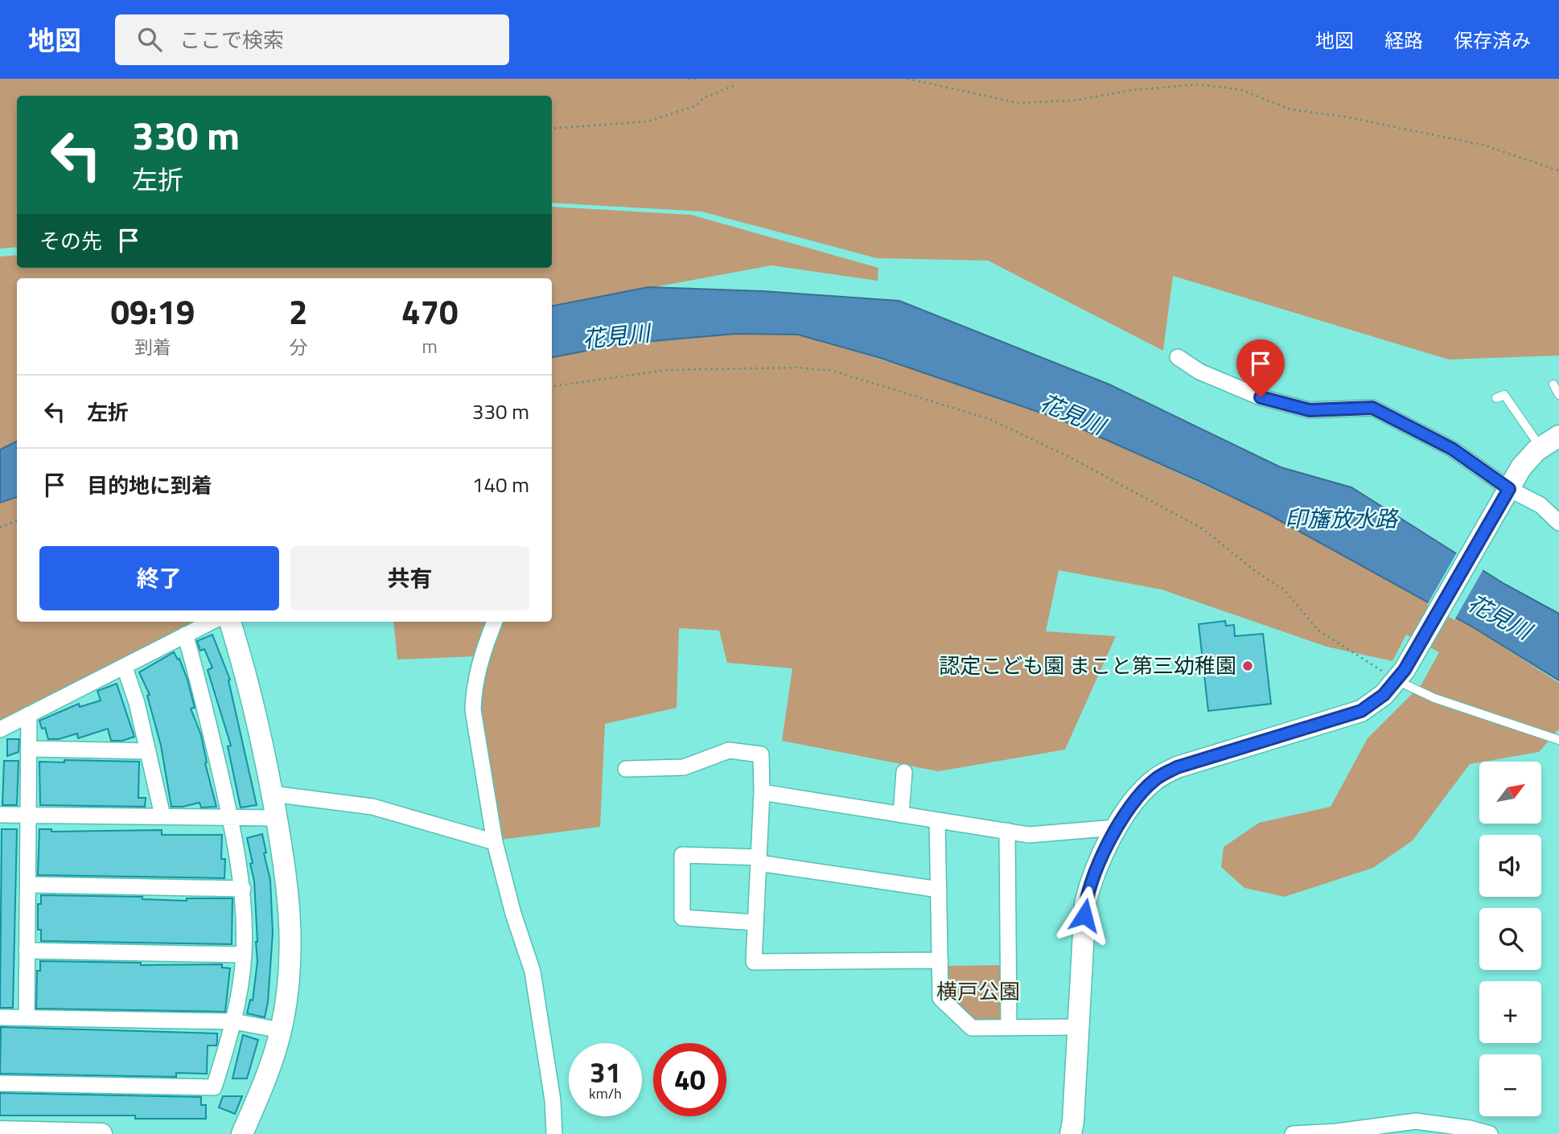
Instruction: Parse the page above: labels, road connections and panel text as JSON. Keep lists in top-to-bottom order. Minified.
{"water":["花見川","印旛放水路"],"parks":["横戸公園"],"places":["認定こども園 まこと第三幼稚園"],"north":"top right","page":{"header":"地図","search":"ここで検索","nav":["地図","経路","保存済み"],"turn":["330 m","左折"],"then":"その先","eta":["09:19","到着","2","分","470","m"],"list":[{"name":"左折","value":"330 m"},{"name":"目的地に到着","value":"140 m"}],"buttons":["終了","共有"],"map_buttons":["+","−"],"speed":"31 km/h","limit":"40"}}
